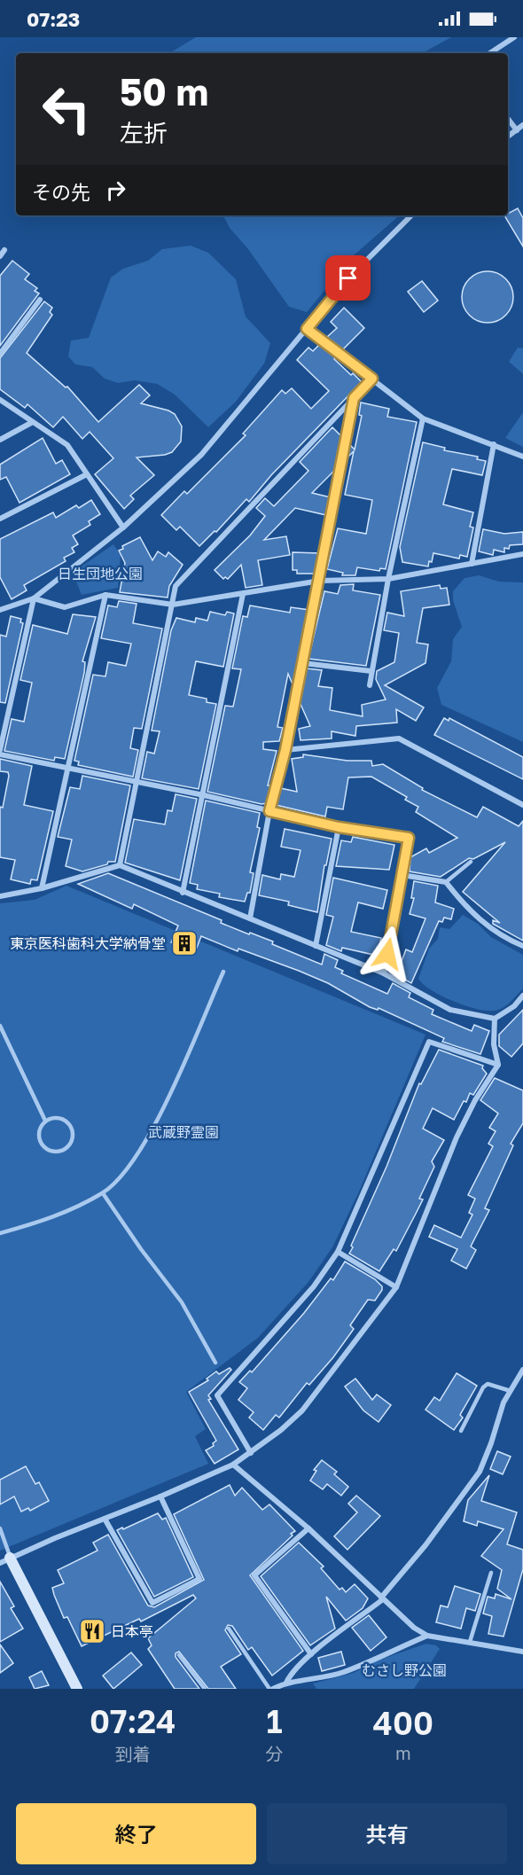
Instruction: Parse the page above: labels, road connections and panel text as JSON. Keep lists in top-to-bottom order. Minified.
{"parks":["日生団地公園","武蔵野霊園","むさし野公園"],"places":{"building":["東京医科歯科大学納骨堂"],"restaurant":["日本亭"]},"page":{"status":"07:23","turn":["50 m","左折"],"then":"その先","eta":["07:24","到着","1","分","400","m"],"buttons":["終了","共有"]}}
